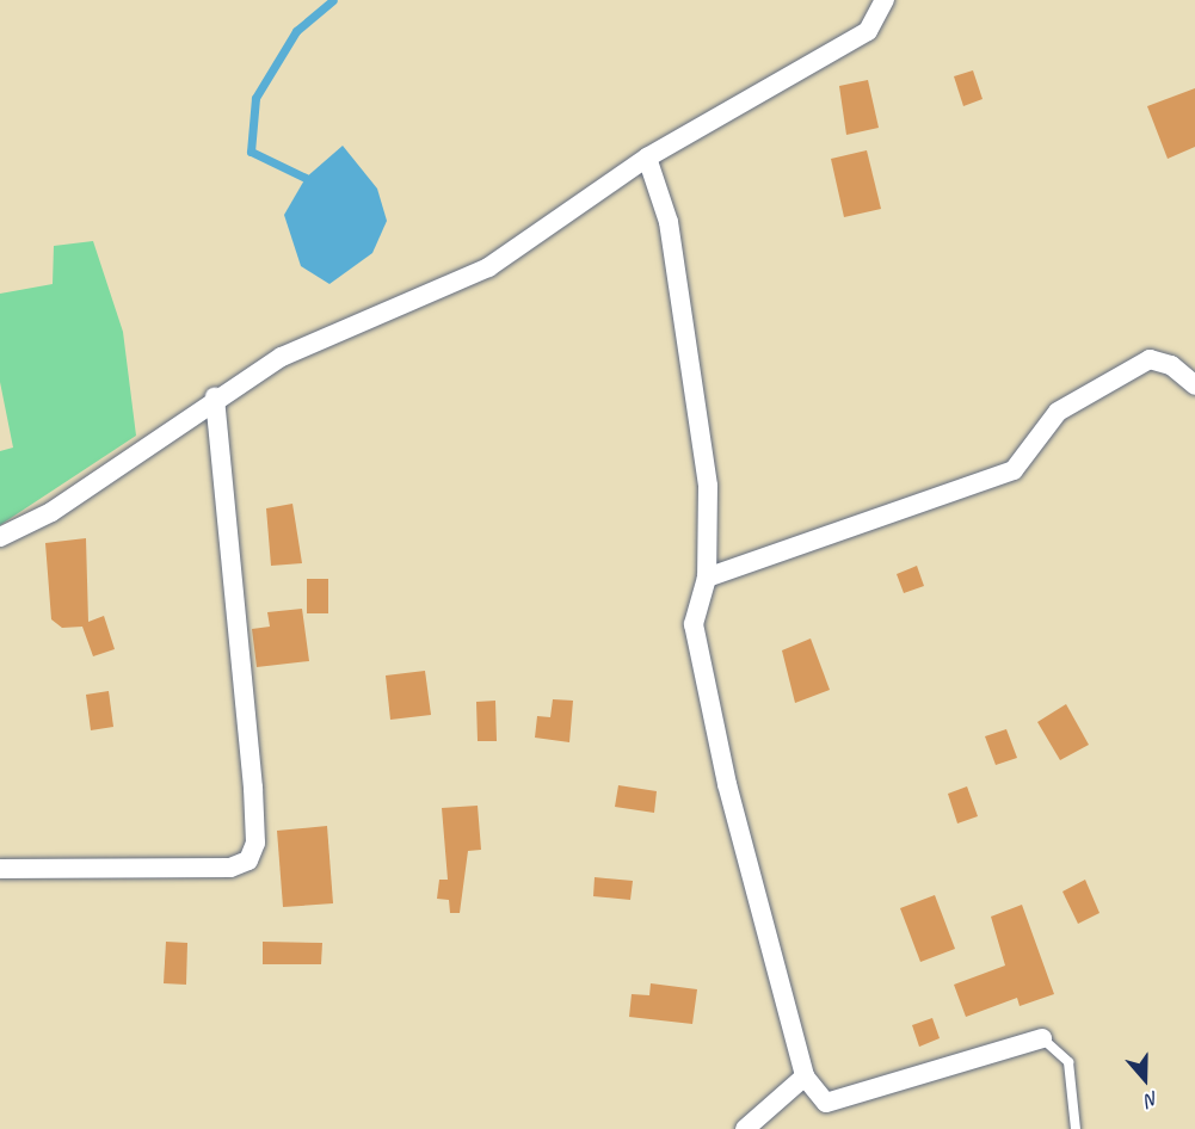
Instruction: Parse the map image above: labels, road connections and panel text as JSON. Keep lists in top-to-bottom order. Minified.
{"north":"bottom"}
